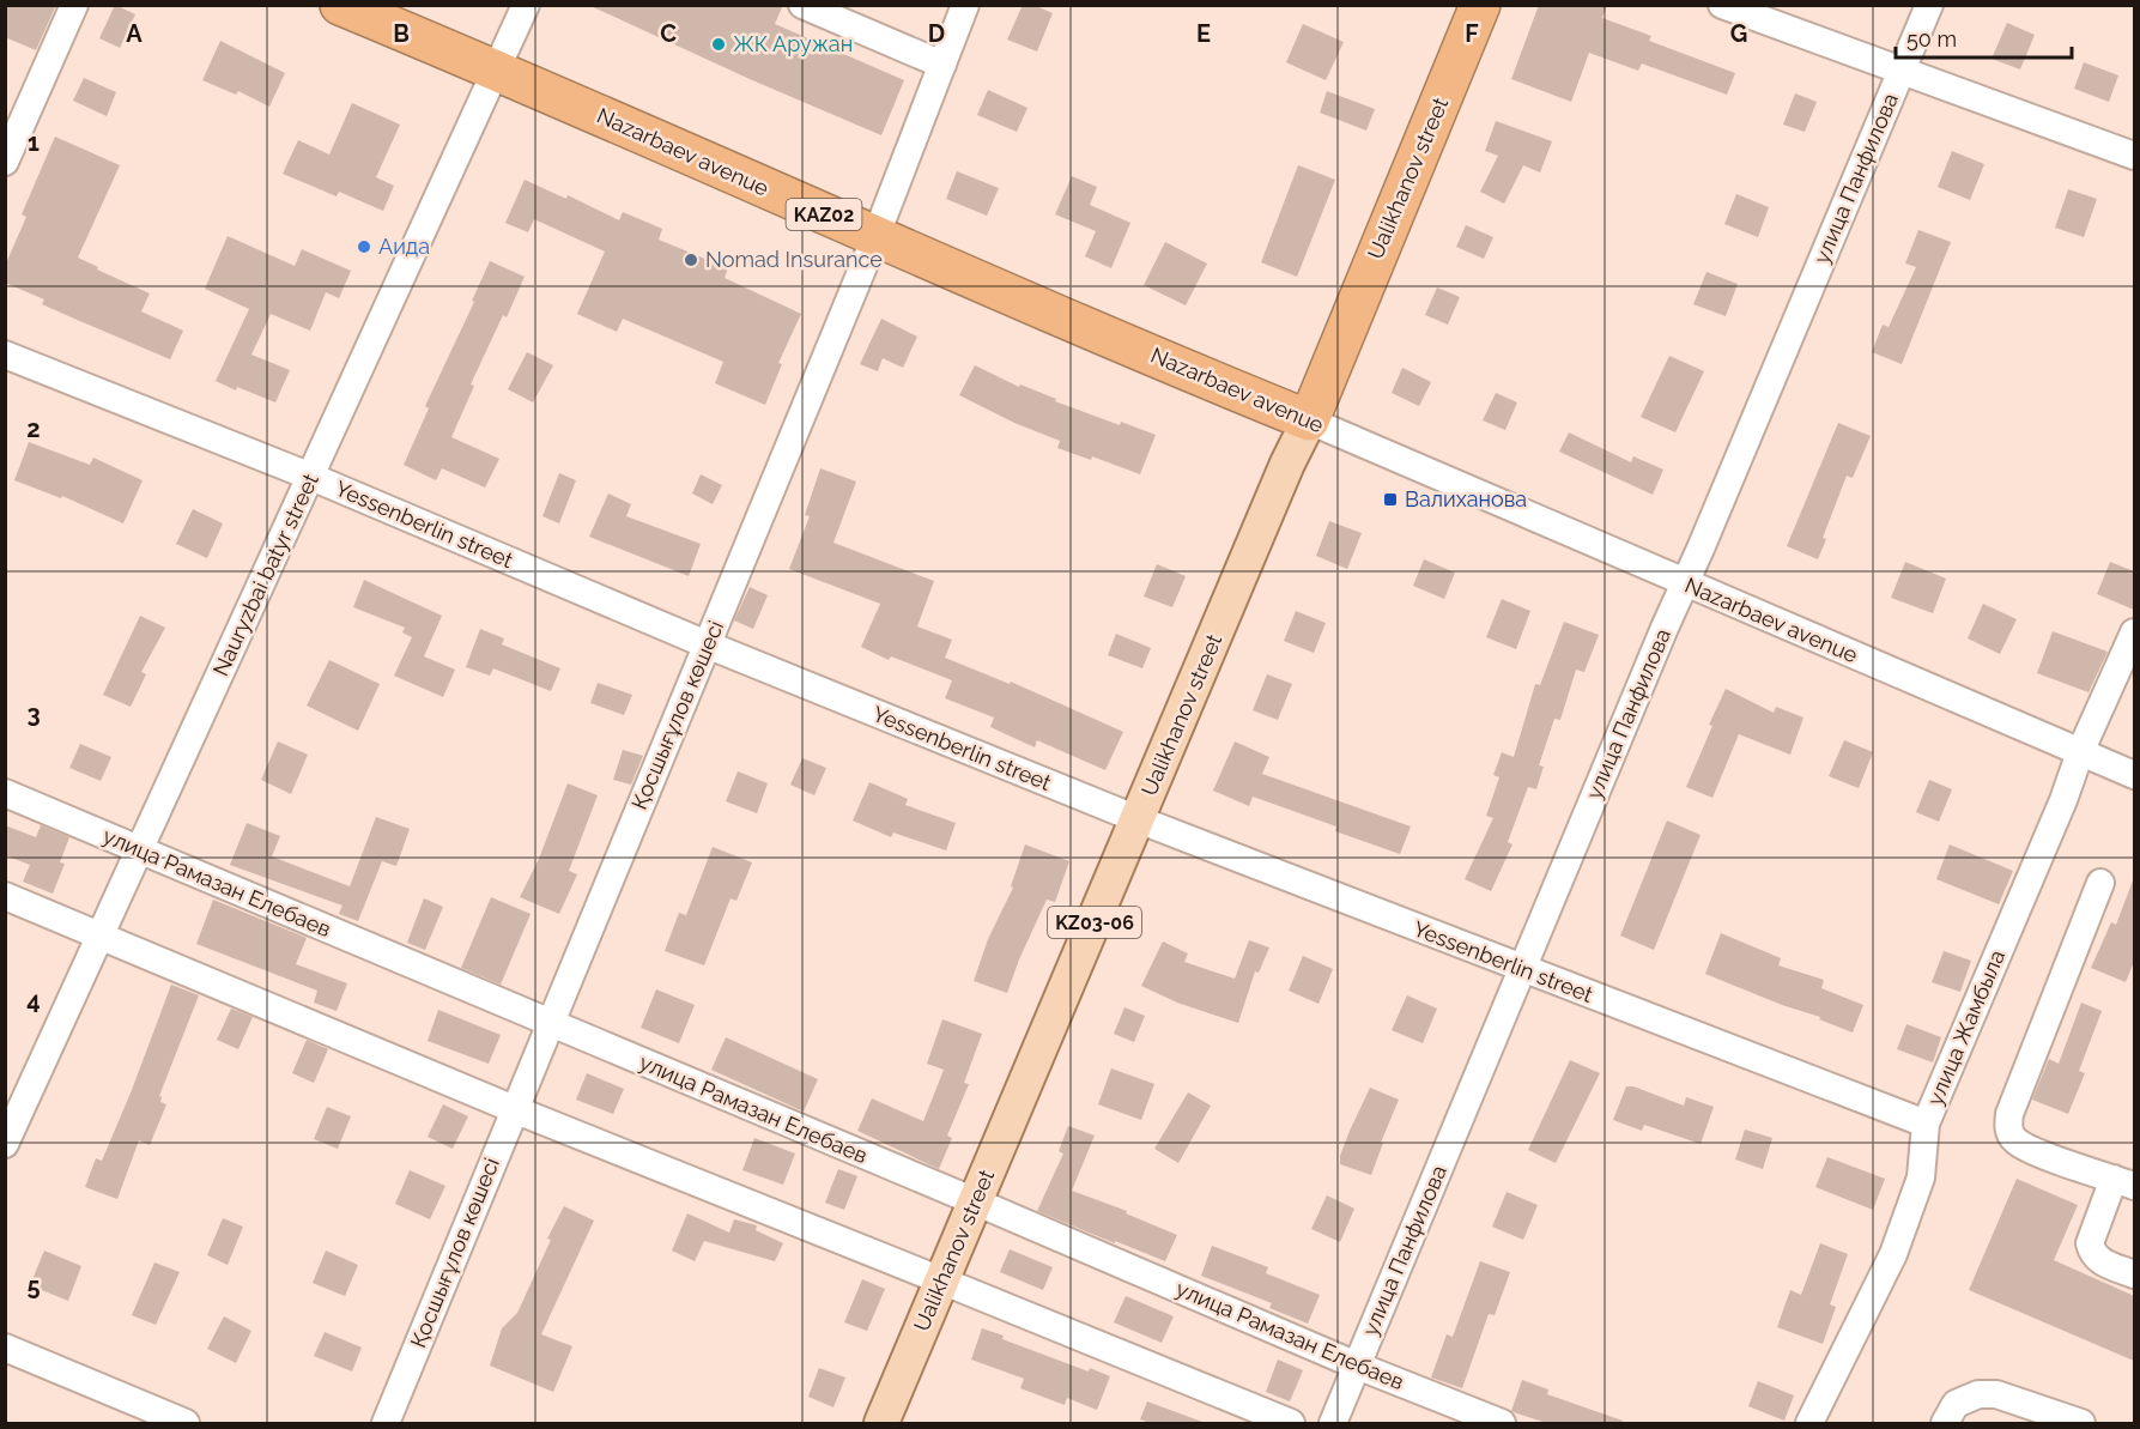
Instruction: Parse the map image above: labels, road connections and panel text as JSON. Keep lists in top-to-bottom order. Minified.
{"streets":{"highway":["Nazarbaev avenue","Ualikhanov street","KАZ02"],"main road":["KZ03-06"],"street":["улица Панфилова","Yessenberlin street","Nauryzbai batyr street","Қосшығұлов көшесі","улица Рамазан Елебаев","улица Жамбыла"]},"crossings":[["Nazarbaev avenue","Ualikhanov street"],["Nazarbaev avenue","улица Панфилова"],["Nazarbaev avenue","Nauryzbai batyr street"],["Nazarbaev avenue","Қосшығұлов көшесі"],["Nazarbaev avenue","улица Жамбыла"],["Ualikhanov street","Yessenberlin street"],["Ualikhanov street","улица Рамазан Елебаев"],["улица Панфилова","Yessenberlin street"],["улица Панфилова","улица Рамазан Елебаев"],["Yessenberlin street","Nauryzbai batyr street"],["Yessenberlin street","Қосшығұлов көшесі"],["Yessenberlin street","улица Жамбыла"],["Nauryzbai batyr street","улица Рамазан Елебаев"],["Қосшығұлов көшесі","улица Рамазан Елебаев"]],"places":{"other":["ЖК Аружан","Аида","Nomad Insurance"],"transit":["Валиханова"]},"scale_bar":"50 m","grid":{"columns":["A","B","C","D","E","F","G"],"rows":["1","2","3","4","5"]}}
